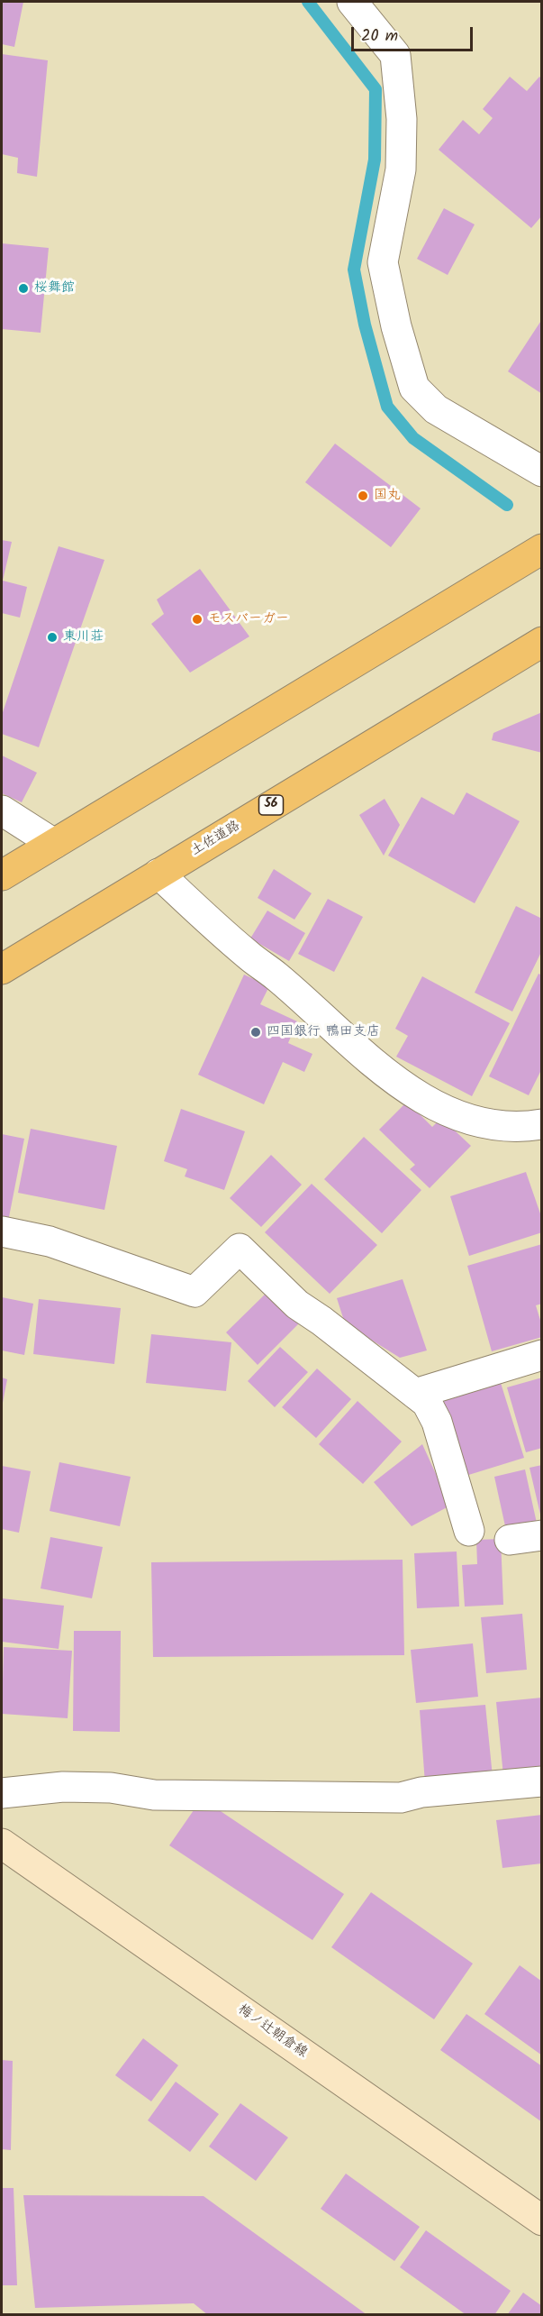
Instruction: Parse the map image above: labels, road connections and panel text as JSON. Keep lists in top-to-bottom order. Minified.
{"streets":{"highway":["56","土佐道路"],"main road":["梅ノ辻朝倉線"]},"places":["桜舞館","国丸","モスバーガー","東川荘","四国銀行 鴨田支店"],"scale_bar":"20 m"}
